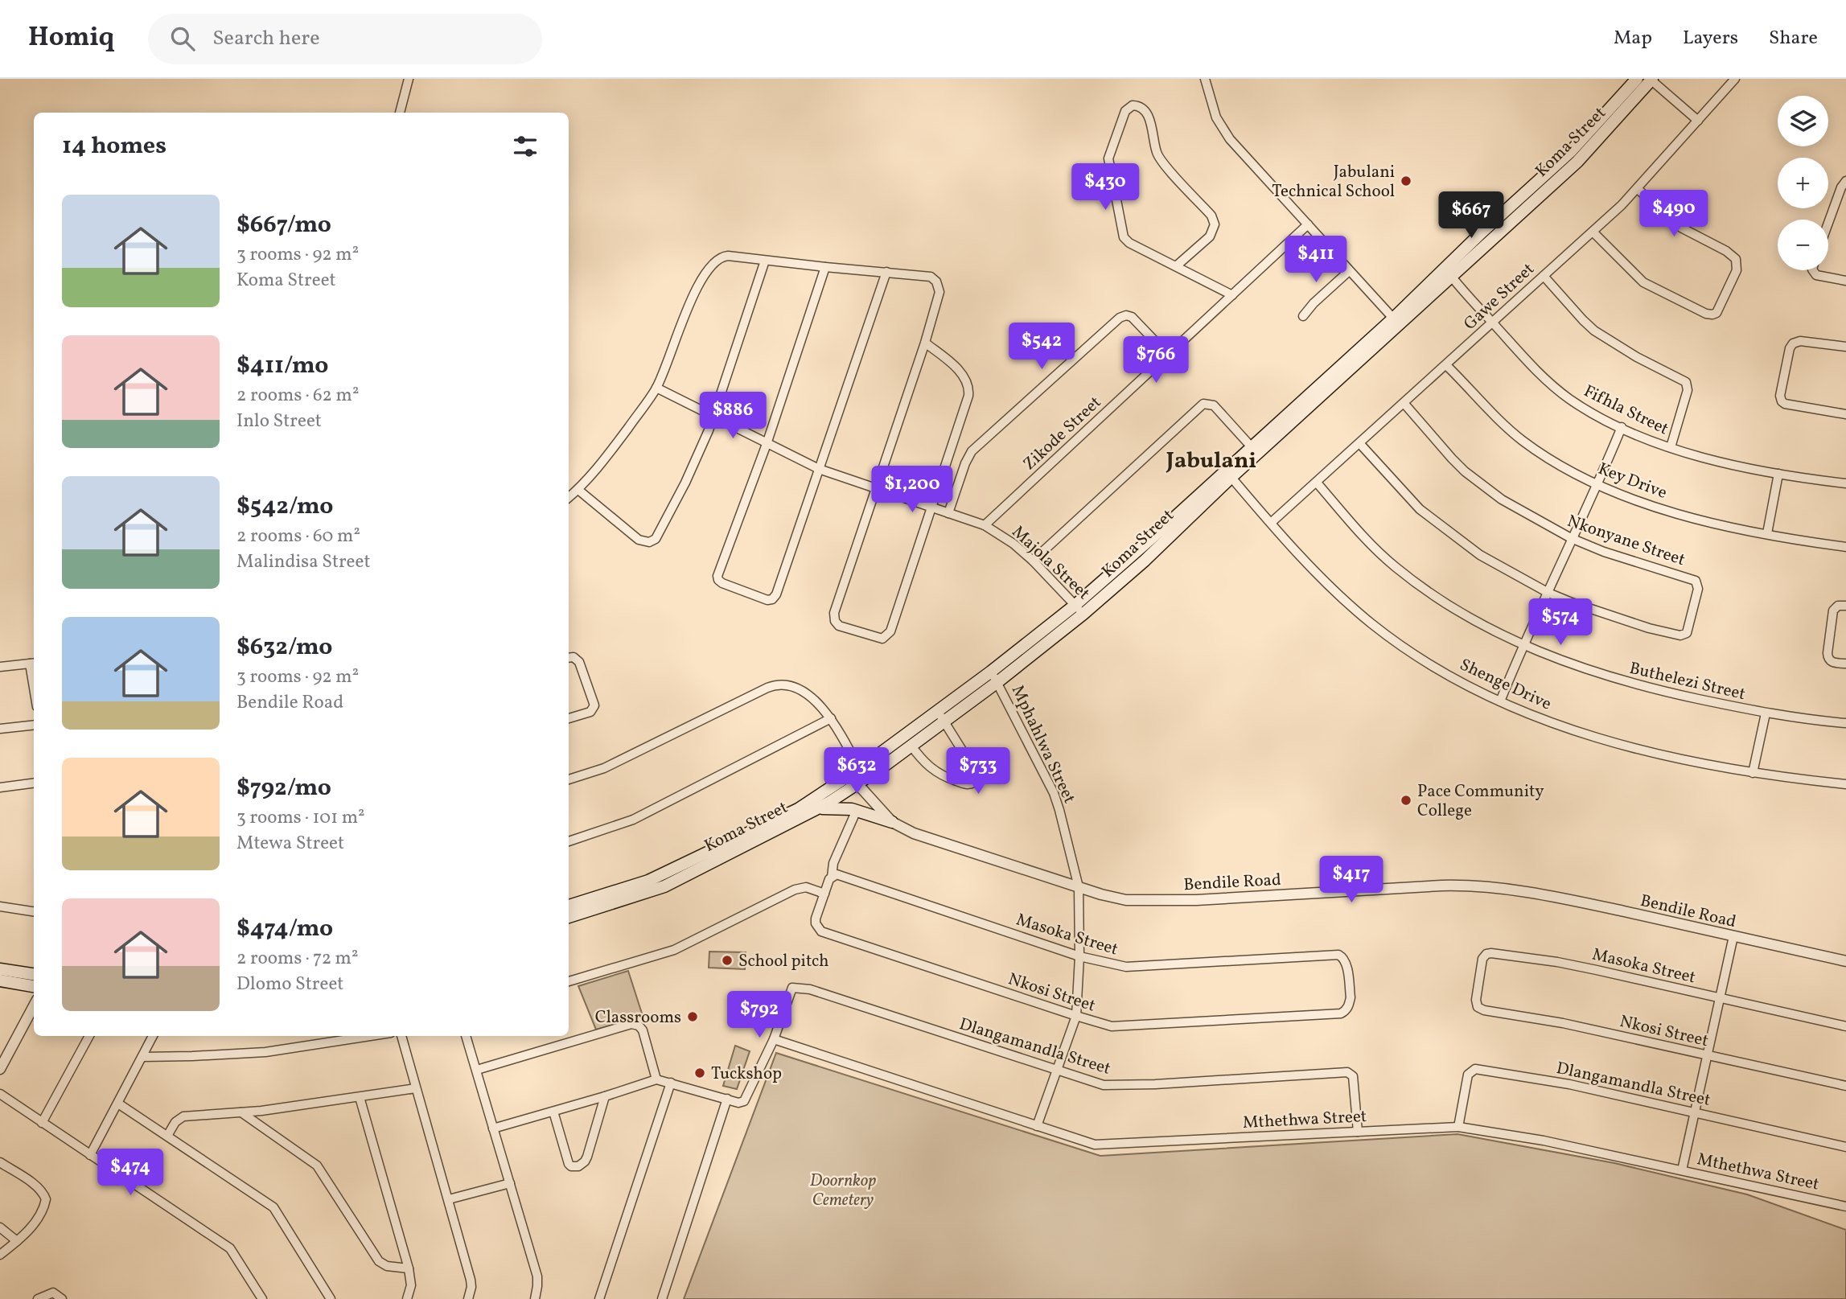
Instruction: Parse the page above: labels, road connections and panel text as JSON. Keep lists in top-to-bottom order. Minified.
{"streets":{"main road":["Koma Street"],"street":["Gawe Street","Fifhla Street","Zikode Street","Key Drive","Nkonyane Street","Majola Street","Buthelezi Street","Shenge Drive","Mphahlwa Street","Bendile Road","Masoka Street","Nkosi Street","Dlangamandla Street","Mthethwa Street"]},"crossings":[["Koma Street","Fifhla Street"],["Koma Street","Majola Street"],["Koma Street","Shenge Drive"],["Koma Street","Mphahlwa Street"],["Koma Street","Bendile Road"],["Gawe Street","Fifhla Street"],["Gawe Street","Key Drive"],["Gawe Street","Nkonyane Street"],["Gawe Street","Buthelezi Street"],["Gawe Street","Shenge Drive"],["Zikode Street","Majola Street"],["Mphahlwa Street","Bendile Road"],["Mphahlwa Street","Masoka Street"],["Mphahlwa Street","Nkosi Street"],["Mphahlwa Street","Dlangamandla Street"],["Mphahlwa Street","Mthethwa Street"],["Masoka Street","Nkosi Street"],["Dlangamandla Street","Mthethwa Street"]],"districts":["Jabulani"],"parks":["Doornkop Cemetery"],"places":["Jabulani Technical School","Pace Community College","School pitch","Classrooms","Tuckshop"],"page":{"header":"Homiq","search":"Search here","nav":["Map","Layers","Share"],"map_buttons":["+","−"],"heading":"14 homes","price":["$430","$490","$667","$411","$542","$766","$886","$1,200","$574","$632","$733","$417","$792","$474"],"list":[{"name":"$667/mo","note":"3 rooms · 92 m² · Koma Street"},{"name":"$411/mo","note":"2 rooms · 62 m² · Inlo Street"},{"name":"$542/mo","note":"2 rooms · 60 m² · Malindisa Street"},{"name":"$632/mo","note":"3 rooms · 92 m² · Bendile Road"},{"name":"$792/mo","note":"3 rooms · 101 m² · Mtewa Street"},{"name":"$474/mo","note":"2 rooms · 72 m² · Dlomo Street"}]}}
